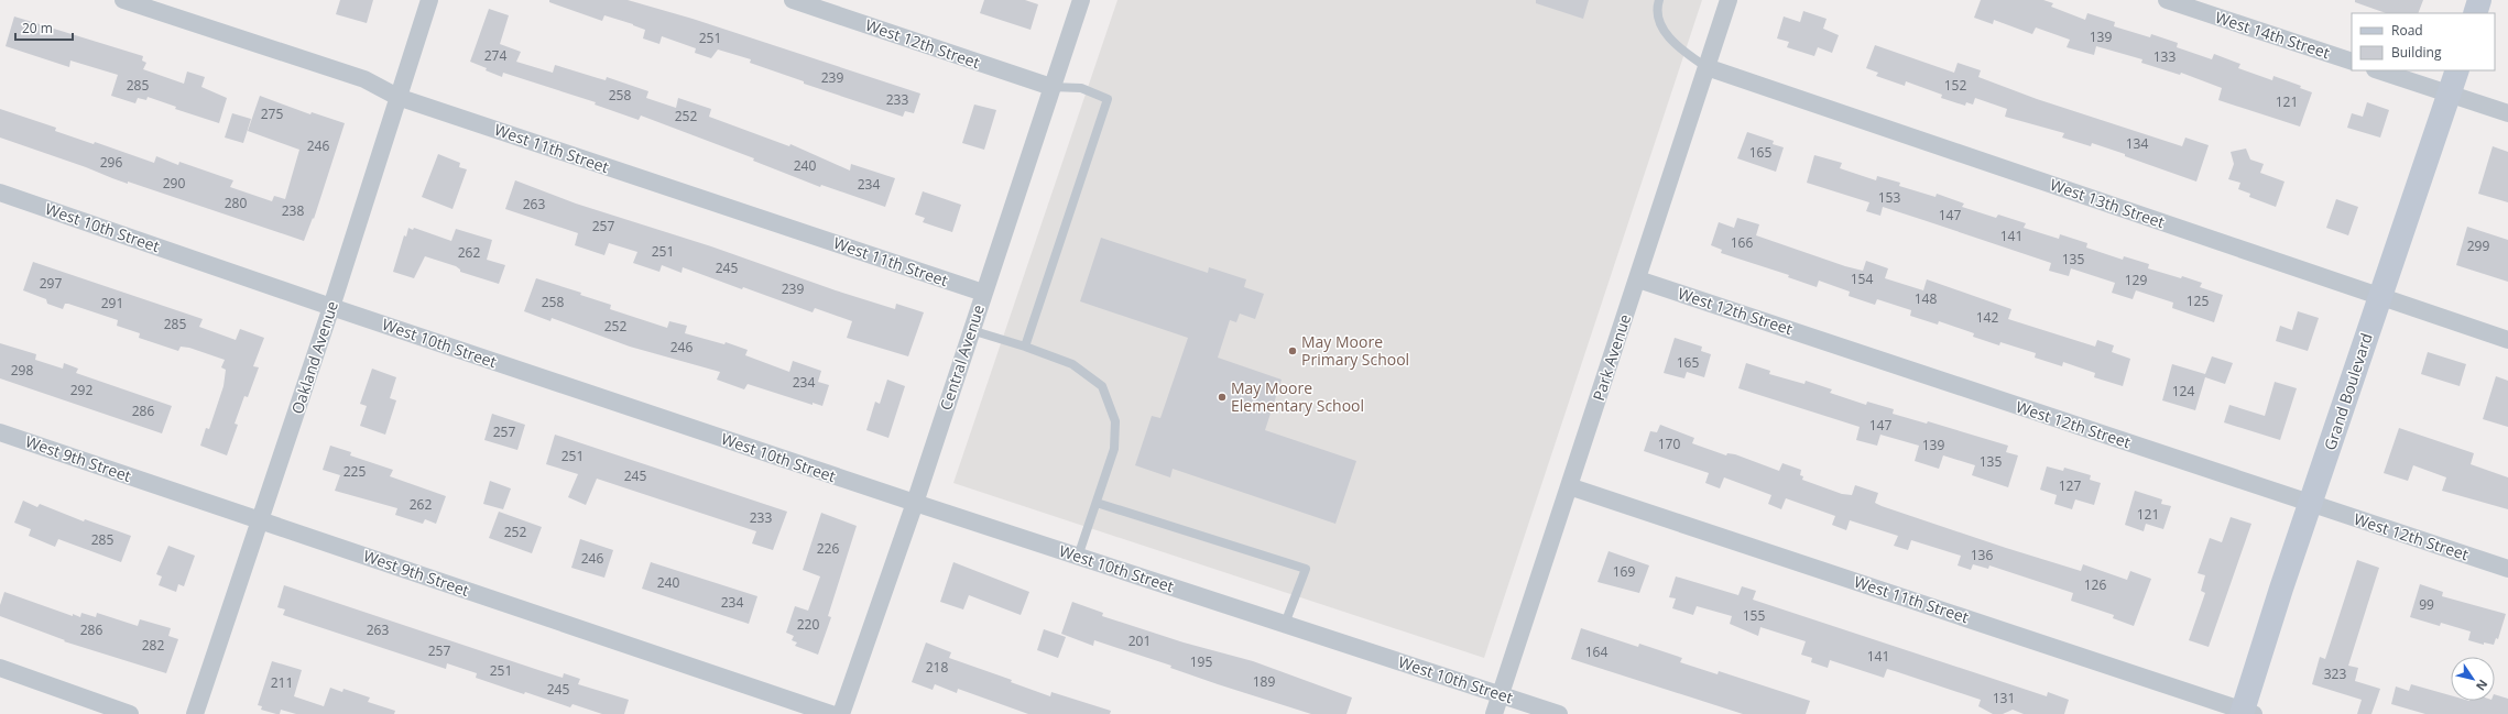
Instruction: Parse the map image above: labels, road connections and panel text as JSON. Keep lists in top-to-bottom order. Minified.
{"streets":{"street":["West 14th Street","West 12th Street","West 11th Street","West 13th Street","West 10th Street","Oakland Avenue","Central Avenue","Park Avenue","Grand Boulevard","West 9th Street"]},"crossings":[["West 12th Street","Central Avenue"],["West 12th Street","Park Avenue"],["West 12th Street","Grand Boulevard"],["West 11th Street","Oakland Avenue"],["West 11th Street","Central Avenue"],["West 11th Street","Park Avenue"],["West 11th Street","Grand Boulevard"],["West 13th Street","Park Avenue"],["West 13th Street","Grand Boulevard"],["West 10th Street","Oakland Avenue"],["West 10th Street","Central Avenue"],["West 10th Street","Park Avenue"],["Oakland Avenue","West 9th Street"]],"places":["May Moore Primary School","May Moore Elementary School"],"house_numbers":["139","251","274","133","239","285","152","258","233","121","275","252","134","246","165","296","240","290","234","153","280","263","238","147","257","141","166","299","251","262","135","245","154","129","297","239","148","125","258","291","142","285","252","246","165","298","234","292","124","286","147","257","170","139","251","135","225","245","127","262","121","233","252","285","226","136","246","169","240","126","234","99","155","220","286","263","201","282","257","164","141","195","218","251","323","189","211","245","131"],"legend":["Road","Building"],"scale_bar":"20 m","north":"bottom right"}
